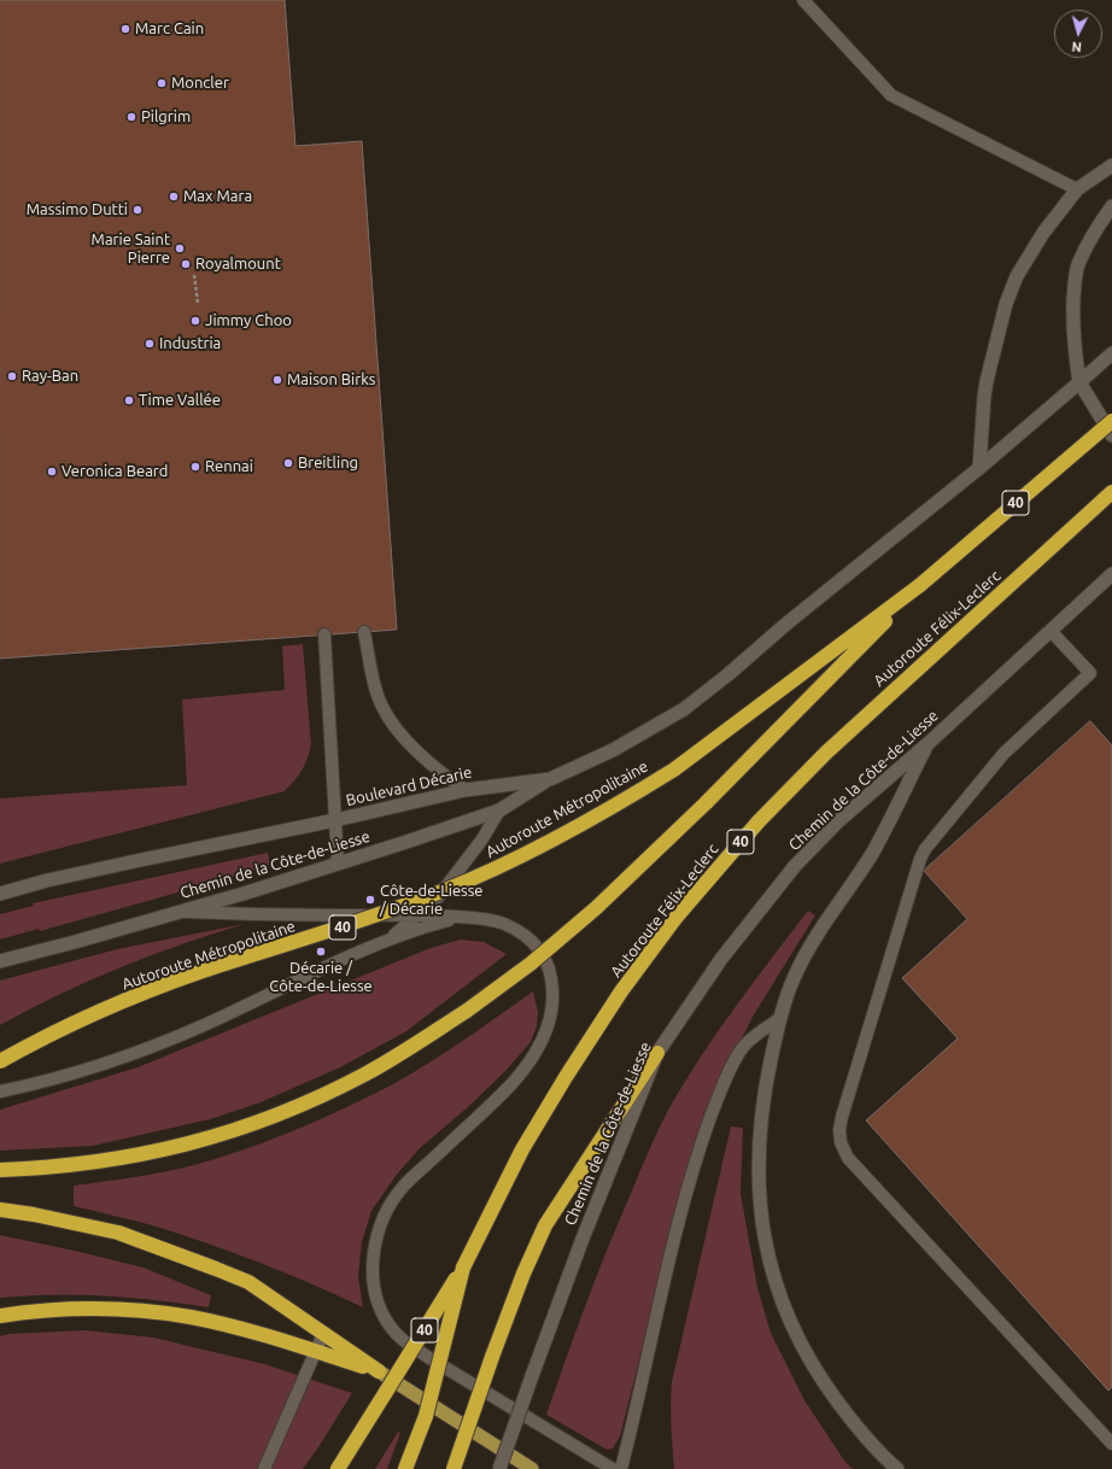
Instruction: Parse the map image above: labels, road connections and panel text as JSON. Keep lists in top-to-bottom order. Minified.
{"streets":{"highway":["40","Autoroute Félix-Leclerc","Autoroute Métropolitaine"],"main road":["Chemin de la Côte-de-Liesse","Boulevard Décarie"]},"crossings":[["40","Autoroute Félix-Leclerc"],["40","Autoroute Métropolitaine"],["Chemin de la Côte-de-Liesse","Boulevard Décarie"]],"places":["Marc Cain","Moncler","Pilgrim","Max Mara","Massimo Dutti","Marie Saint Pierre","Royalmount","Jimmy Choo","Industria","Ray-Ban","Maison Birks","Time Vallée","Breitling","Rennai","Veronica Beard","Côte-de-Liesse / Décarie","Décarie / Côte-de-Liesse"],"north":"bottom"}
